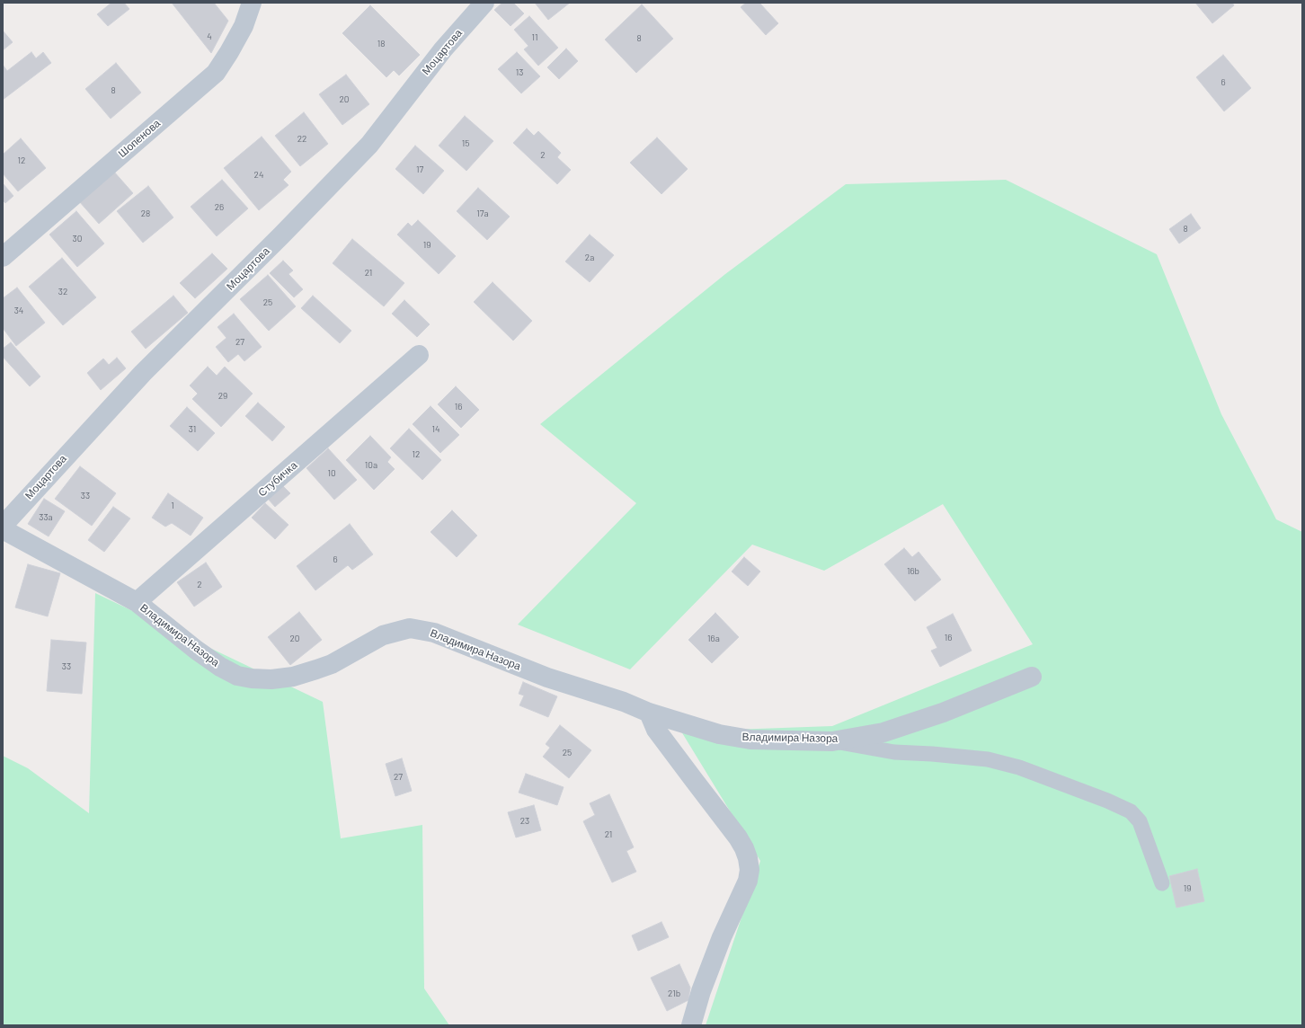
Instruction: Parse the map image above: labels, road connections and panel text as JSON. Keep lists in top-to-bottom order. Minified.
{"streets":{"street":["Моцартова","Шопенова","Стубичка","Владимира Назора"]},"crossings":[["Стубичка","Владимира Назора"]],"house_numbers":["4","11","8","18","13","6","8","20","22","15","2","12","17","24","26","28","17a","8","30","19","2a","21","32","25","34","27","29","16","31","14","12","10a","10","33","1","33a","6","16b","2","16","20","16a","33","25","27","23","21","19","21b"]}
